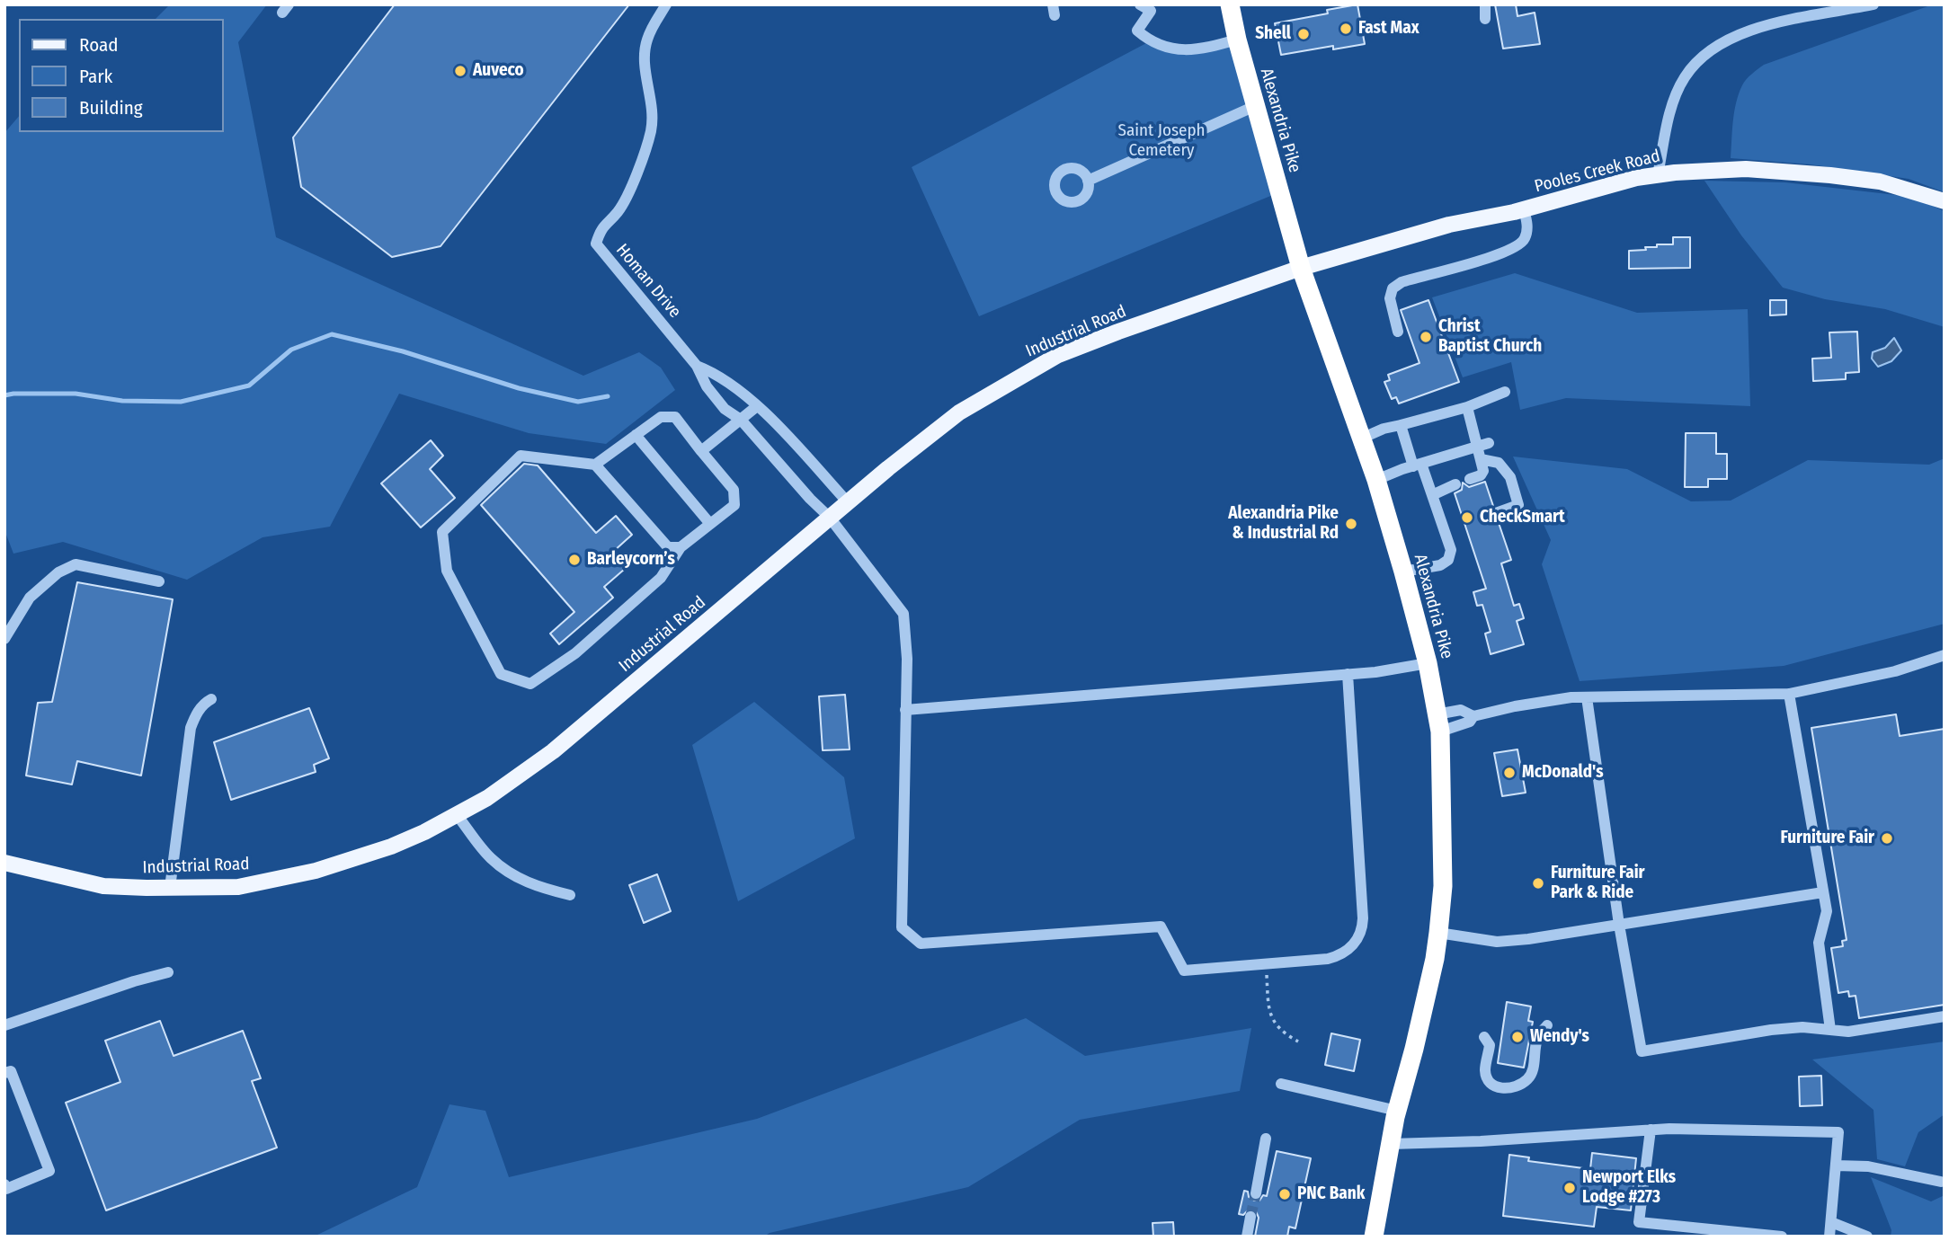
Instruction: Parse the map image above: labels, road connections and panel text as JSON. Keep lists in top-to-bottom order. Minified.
{"streets":{"highway":["Alexandria Pike"],"main road":["Pooles Creek Road","Industrial Road"],"lane":["Homan Drive"]},"crossings":[["Alexandria Pike","Pooles Creek Road"],["Alexandria Pike","Industrial Road"],["Pooles Creek Road","Industrial Road"],["Homan Drive","Industrial Road"]],"parks":["Saint Joseph Cemetery"],"places":["Fast Max","Shell","Auveco","Christ Baptist Church","CheckSmart","Alexandria Pike & Industrial Rd","Barleycorn’s","McDonald's","Furniture Fair","Furniture Fair Park & Ride","Wendy's","Newport Elks Lodge #273","PNC Bank"],"legend":["Road","Park","Building"]}
